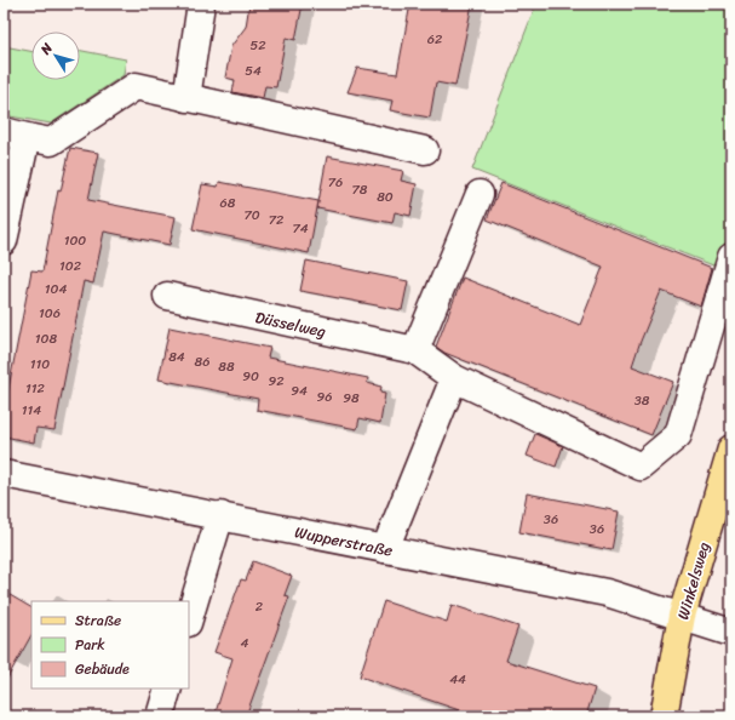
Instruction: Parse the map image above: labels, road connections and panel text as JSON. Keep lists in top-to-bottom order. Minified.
{"streets":{"main road":["Winkelsweg"],"street":["Düsselweg","Wupperstraße"]},"crossings":[["Wupperstraße","Winkelsweg"]],"house_numbers":["62","52","54","76","78","80","68","70","72","74","100","102","104","106","108","84","86","110","88","90","92","112","94","96","98","38","114","36","36","2","4","44"],"legend":["Straße","Park","Gebäude"],"north":"top left"}
